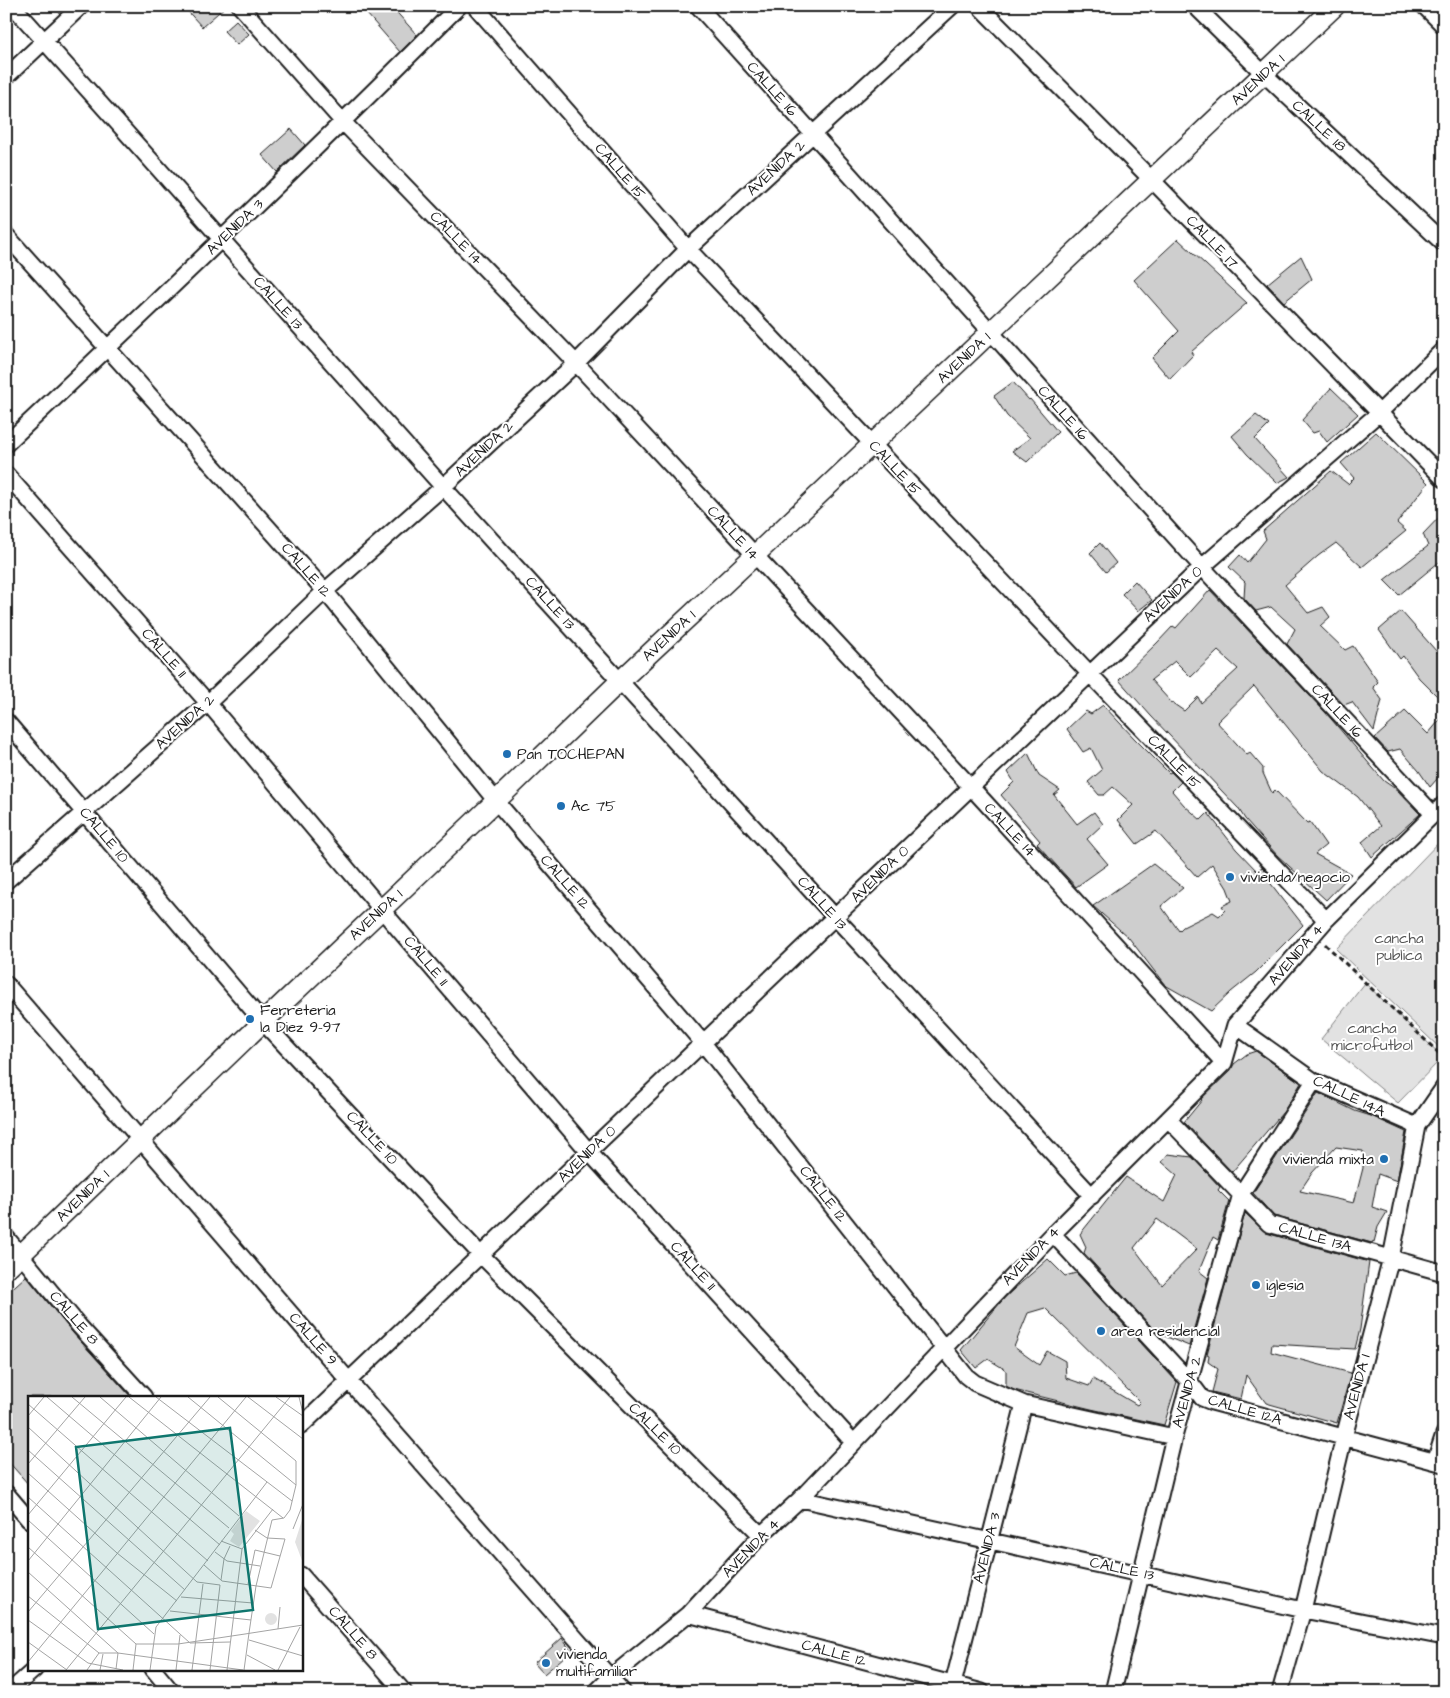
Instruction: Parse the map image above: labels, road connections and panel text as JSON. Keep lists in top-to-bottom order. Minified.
{"streets":{"street":["AVENIDA 1","CALLE 16","CALLE 18","AVENIDA 2","CALLE 15","AVENIDA 3","CALLE 14","CALLE 17","CALLE 13","CALLE 12","AVENIDA 0","CALLE 11","CALLE 10","AVENIDA 4","CALLE 14A","CALLE 13A","CALLE 8","CALLE 9","CALLE 12A"]},"crossings":[["AVENIDA 1","CALLE 16"],["AVENIDA 1","CALLE 18"],["AVENIDA 1","CALLE 15"],["AVENIDA 1","CALLE 14"],["AVENIDA 1","CALLE 17"],["AVENIDA 1","CALLE 13"],["AVENIDA 1","CALLE 12"],["AVENIDA 1","CALLE 11"],["AVENIDA 1","CALLE 10"],["AVENIDA 1","CALLE 14A"],["AVENIDA 1","CALLE 13A"],["AVENIDA 1","CALLE 8"],["AVENIDA 1","CALLE 9"],["AVENIDA 1","CALLE 12A"],["CALLE 16","AVENIDA 2"],["CALLE 16","AVENIDA 0"],["CALLE 16","AVENIDA 4"],["AVENIDA 2","CALLE 15"],["AVENIDA 2","CALLE 14"],["AVENIDA 2","CALLE 13"],["AVENIDA 2","CALLE 12"],["AVENIDA 2","CALLE 11"],["AVENIDA 2","CALLE 10"],["AVENIDA 2","CALLE 14A"],["AVENIDA 2","CALLE 13A"],["AVENIDA 2","CALLE 12A"],["CALLE 15","AVENIDA 0"],["CALLE 15","AVENIDA 4"],["AVENIDA 3","CALLE 14"],["AVENIDA 3","CALLE 13"],["AVENIDA 3","CALLE 12"],["CALLE 14","AVENIDA 0"],["CALLE 14","AVENIDA 4"],["CALLE 17","AVENIDA 0"],["CALLE 13","AVENIDA 0"],["CALLE 13","AVENIDA 4"],["CALLE 12","AVENIDA 0"],["CALLE 12","AVENIDA 4"],["AVENIDA 0","CALLE 11"],["AVENIDA 0","CALLE 10"],["AVENIDA 0","CALLE 9"],["CALLE 11","AVENIDA 4"],["CALLE 10","AVENIDA 4"],["AVENIDA 4","CALLE 14A"],["AVENIDA 4","CALLE 13A"],["AVENIDA 4","CALLE 9"],["AVENIDA 4","CALLE 12A"]],"parks":["cancha publica","cancha microfutbol"],"places":["Pan TOCHEPAN","Ac 75","vivienda/negocio","Ferreteria la Diez 9-97","vivienda mixta","iglesia","area residencial","vivienda multifamiliar"]}
